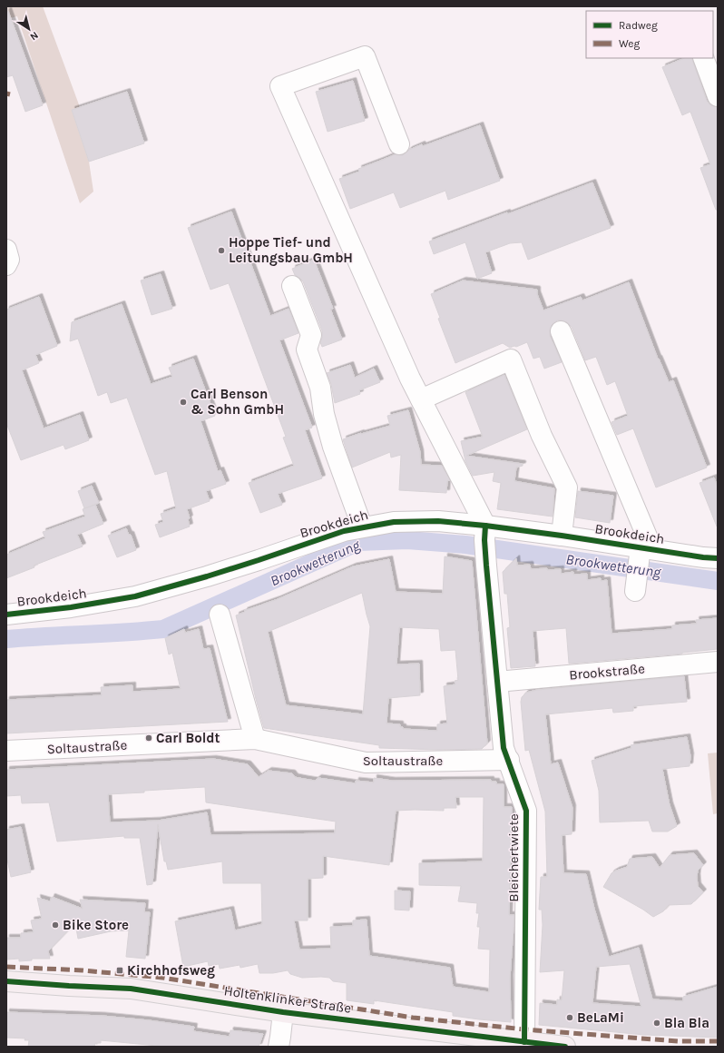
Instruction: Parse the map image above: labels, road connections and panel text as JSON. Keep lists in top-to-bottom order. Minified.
{"streets":{"main road":["Holtenklinker Straße"],"street":["Brookdeich","Brookstraße","Soltaustraße","Bleichertwiete"]},"crossings":[["Brookdeich","Bleichertwiete"],["Brookstraße","Bleichertwiete"],["Soltaustraße","Bleichertwiete"],["Bleichertwiete","Holtenklinker Straße"]],"water":["Brookwetterung"],"places":{"other":["Hoppe Tief- und Leitungsbau GmbH","Carl Benson & Sohn GmbH","Carl Boldt","Bike Store","BeLaMi","Bla Bla"],"transit":["Kirchhofsweg"]},"legend":["Radweg","Weg"],"north":"bottom right"}
